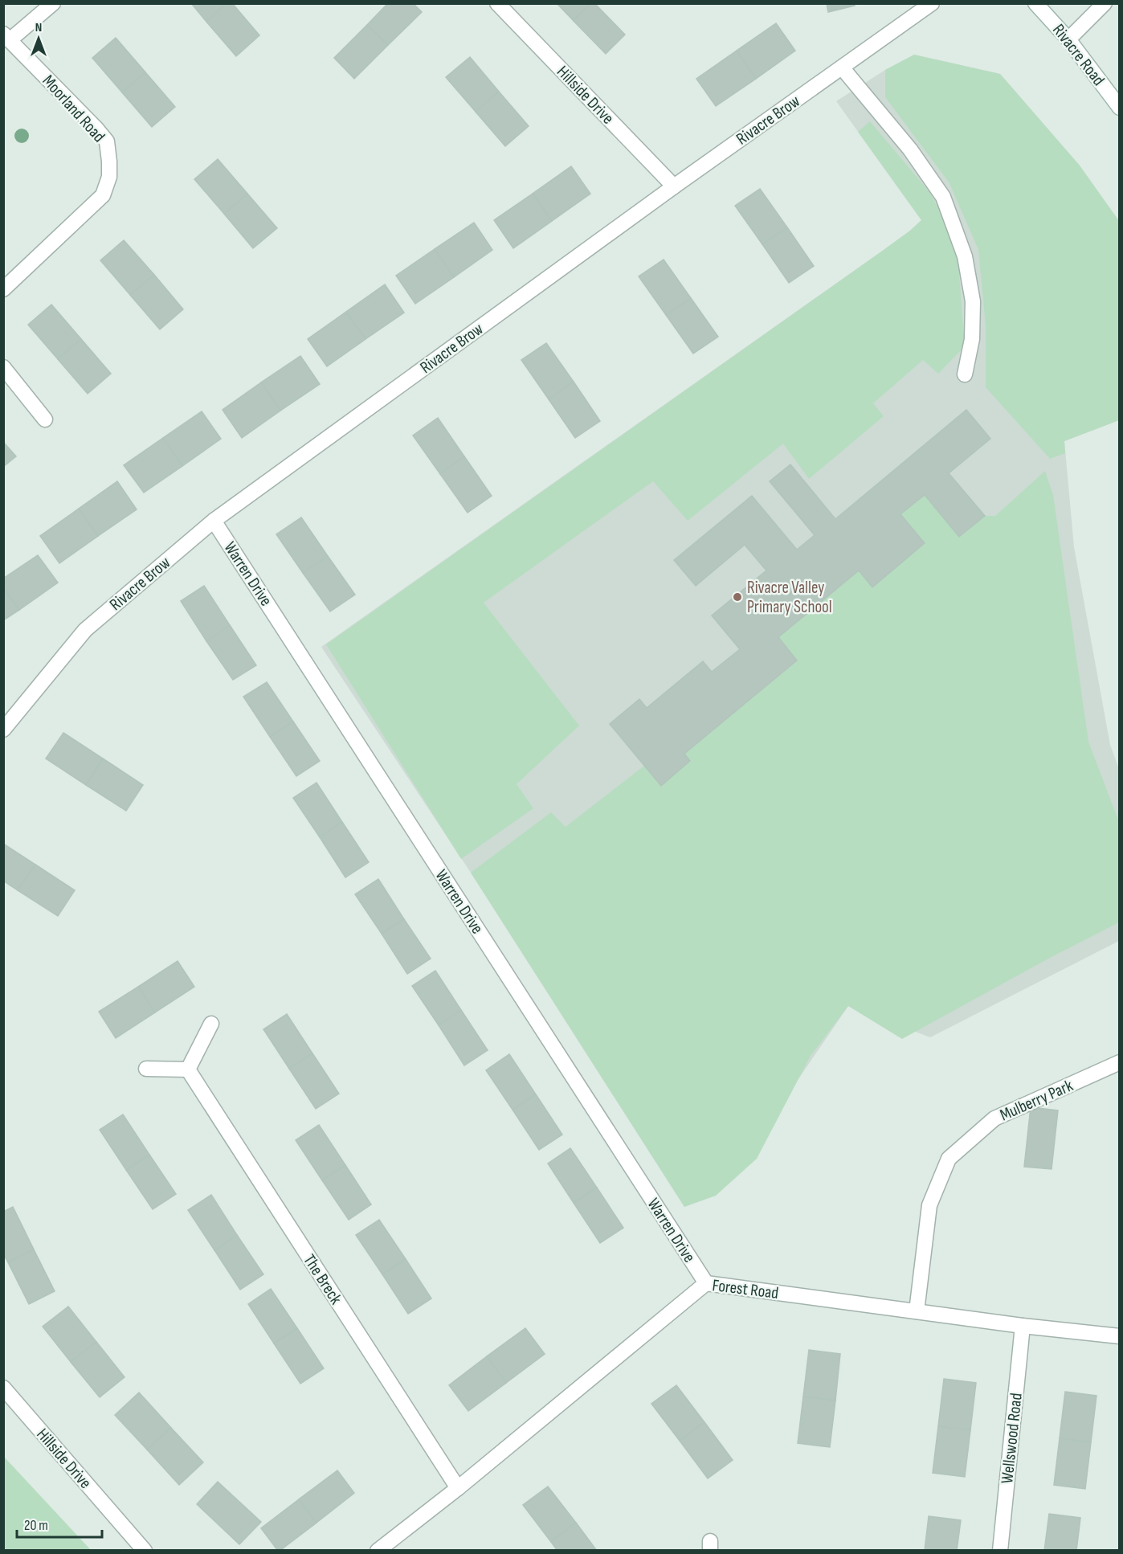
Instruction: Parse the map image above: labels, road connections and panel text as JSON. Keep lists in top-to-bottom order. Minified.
{"streets":{"street":["Rivacre Road","Hillside Drive","Moorland Road","Rivacre Brow","Warren Drive","Mulberry Park","The Breck","Forest Road","Wellswood Road"]},"crossings":[["Hillside Drive","Rivacre Brow"],["Rivacre Brow","Warren Drive"],["Warren Drive","Forest Road"],["Mulberry Park","Forest Road"],["The Breck","Forest Road"],["Forest Road","Wellswood Road"]],"places":["Rivacre Valley Primary School"],"scale_bar":"20 m","north":"top"}
